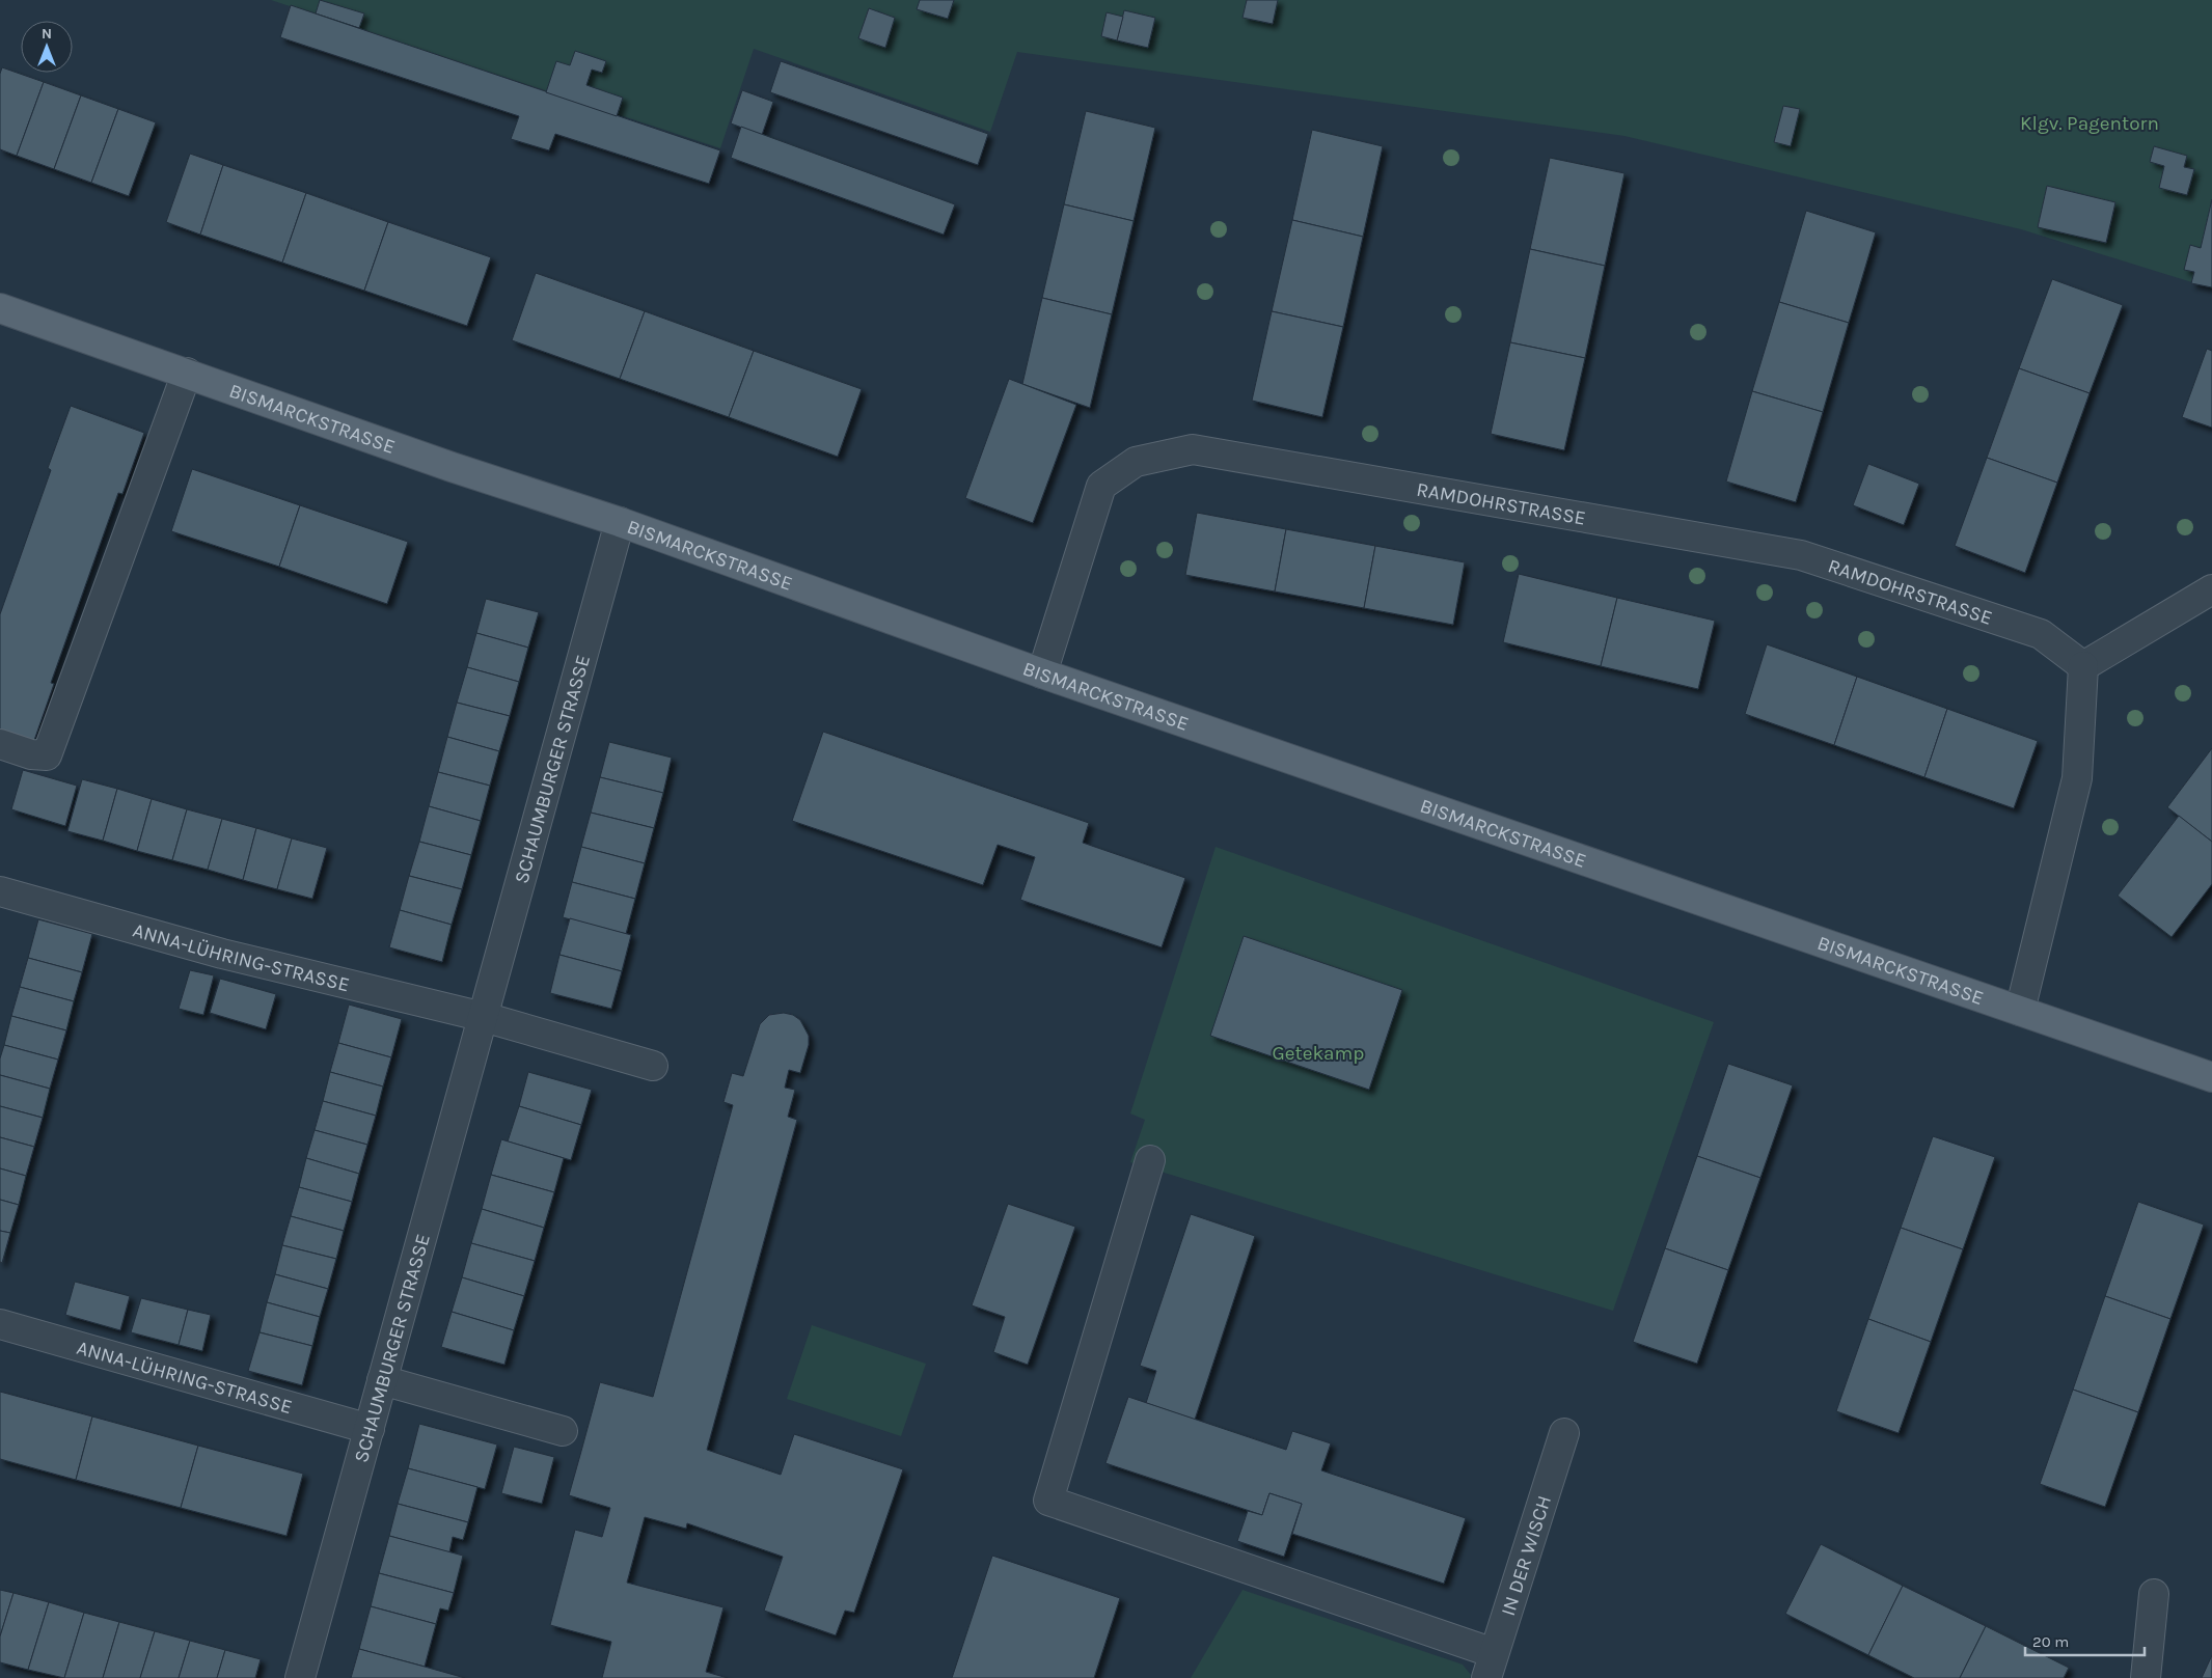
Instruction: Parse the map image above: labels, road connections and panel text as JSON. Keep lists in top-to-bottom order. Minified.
{"streets":{"main road":["BISMARCKSTRASSE"],"street":["RAMDOHRSTRASSE","SCHAUMBURGER STRASSE","ANNA-LÜHRING-STRASSE","IN DER WISCH"]},"crossings":[["BISMARCKSTRASSE","RAMDOHRSTRASSE"],["BISMARCKSTRASSE","SCHAUMBURGER STRASSE"],["SCHAUMBURGER STRASSE","ANNA-LÜHRING-STRASSE"]],"parks":["Klgv. Pagentorn","Getekamp"],"scale_bar":"20 m","north":"top"}
